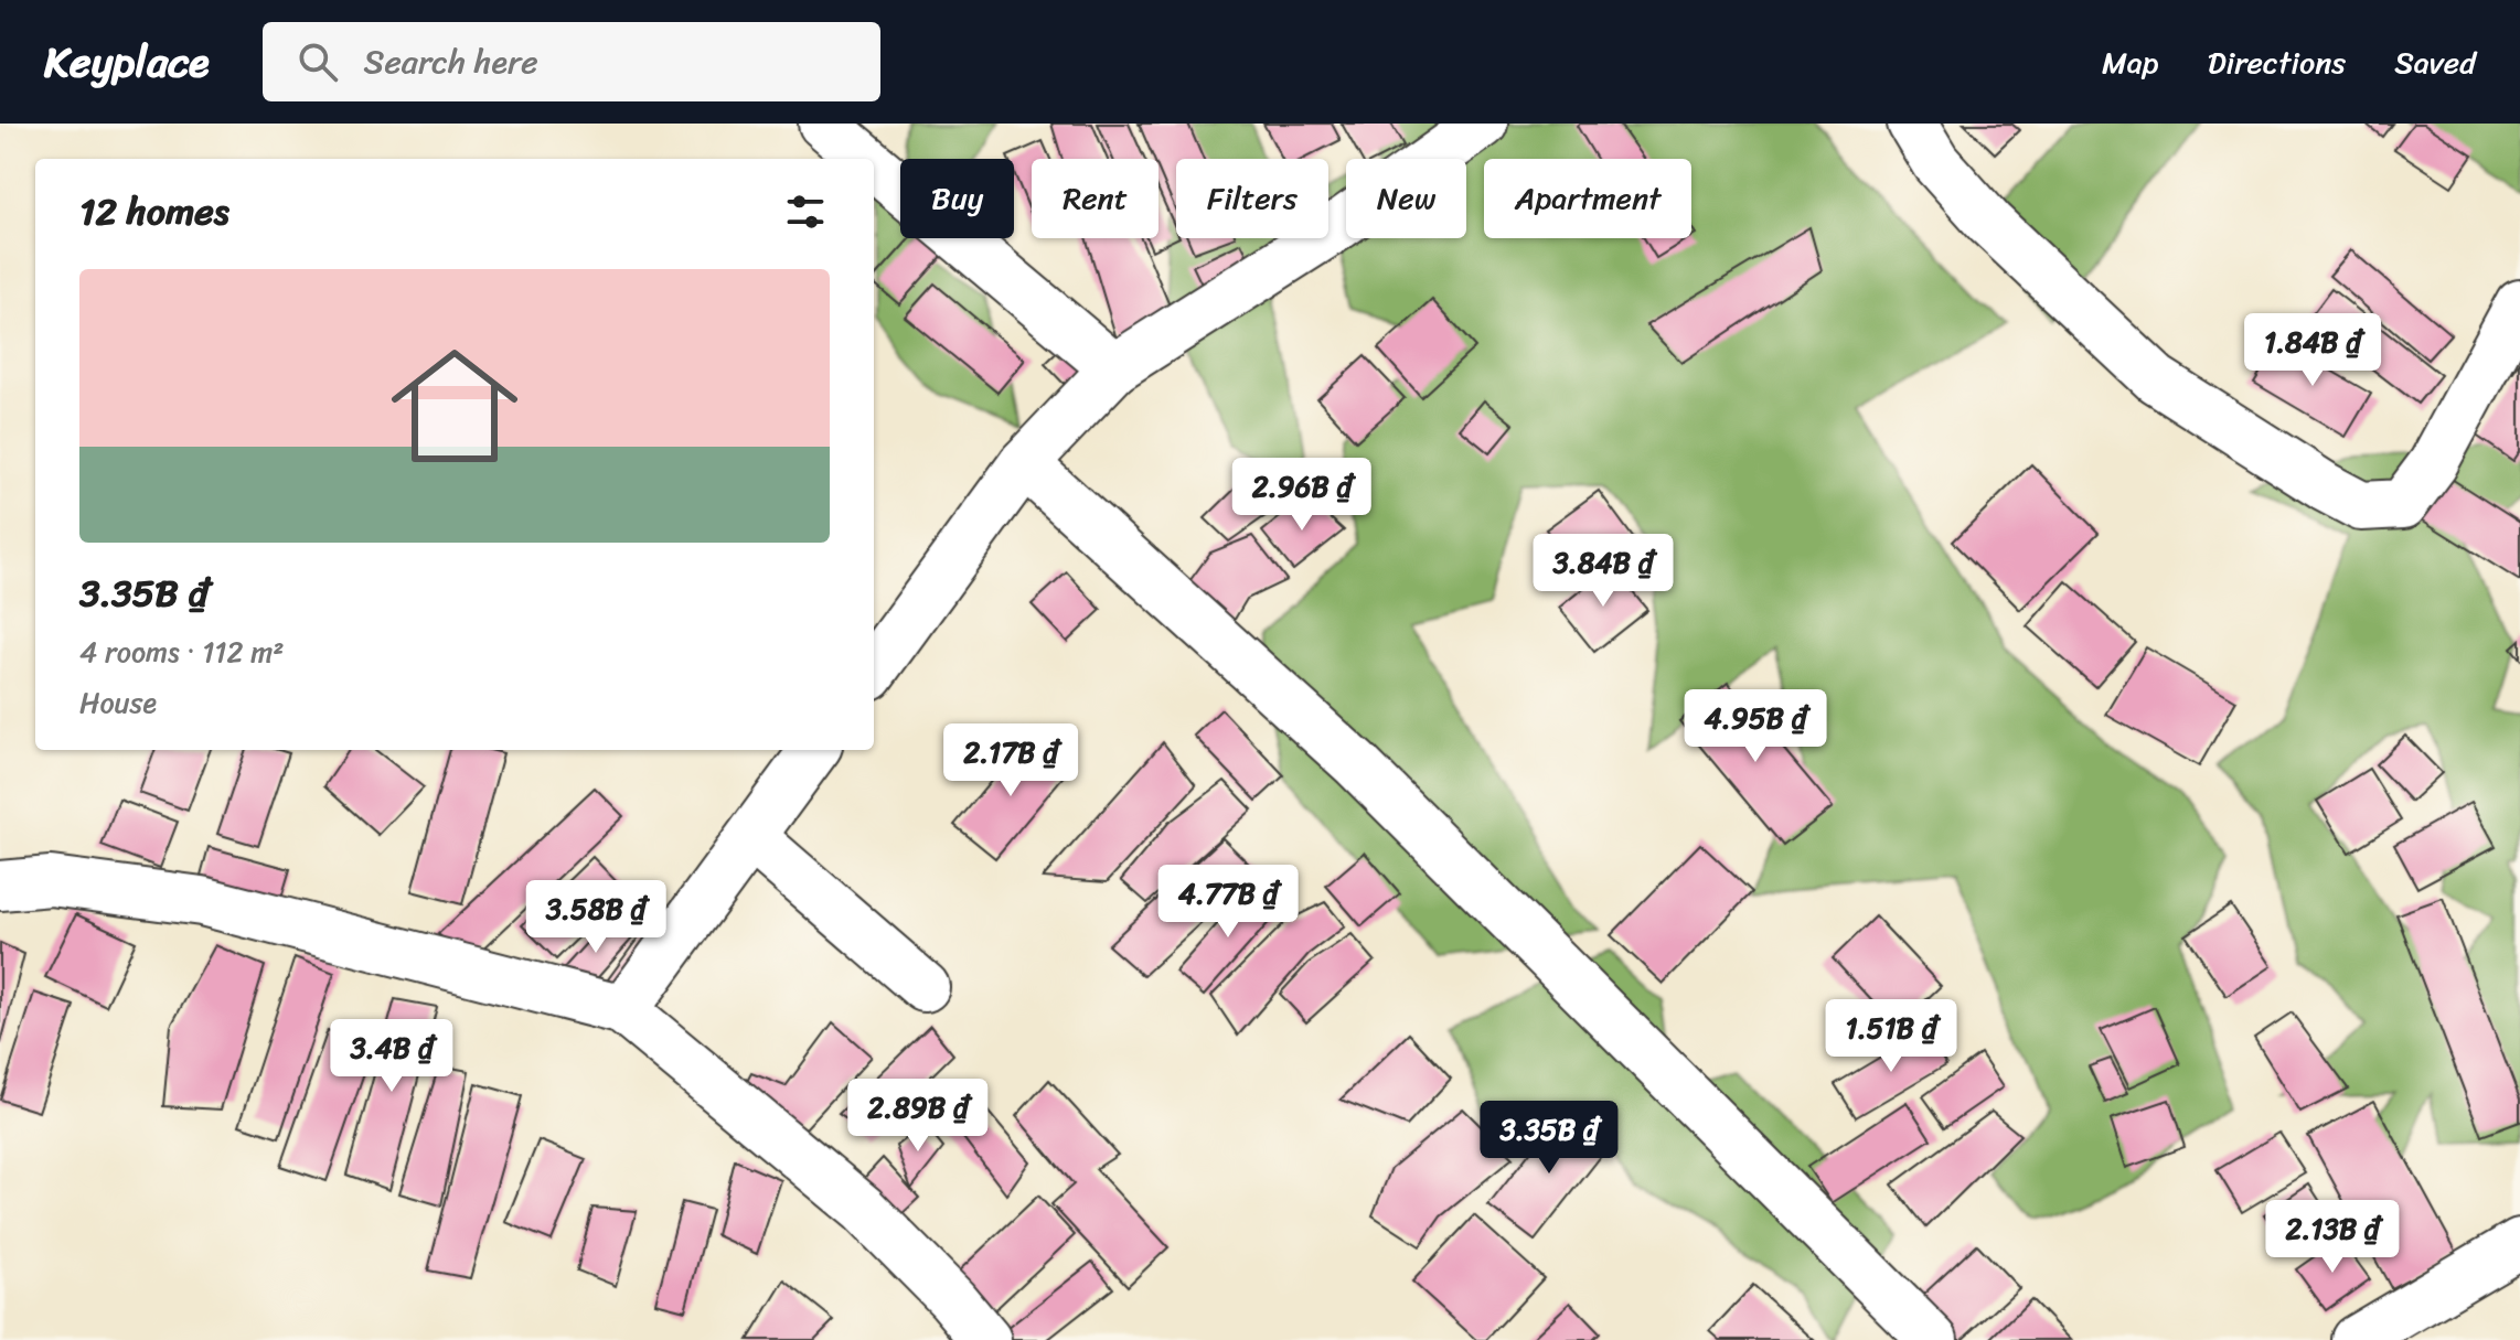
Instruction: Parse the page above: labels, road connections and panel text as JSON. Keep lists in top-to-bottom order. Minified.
{"page":{"header":"Keyplace","search":"Search here","nav":["Map","Directions","Saved"],"chip":["Buy","Rent","Filters","New","Apartment"],"heading":"12 homes","list":[{"name":"3.35B ₫","note":"4 rooms · 112 m² · House"}],"price":["1.84B ₫","2.96B ₫","3.84B ₫","4.95B ₫","2.17B ₫","4.77B ₫","3.58B ₫","1.51B ₫","3.4B ₫","2.89B ₫","3.35B ₫","2.13B ₫"]}}
